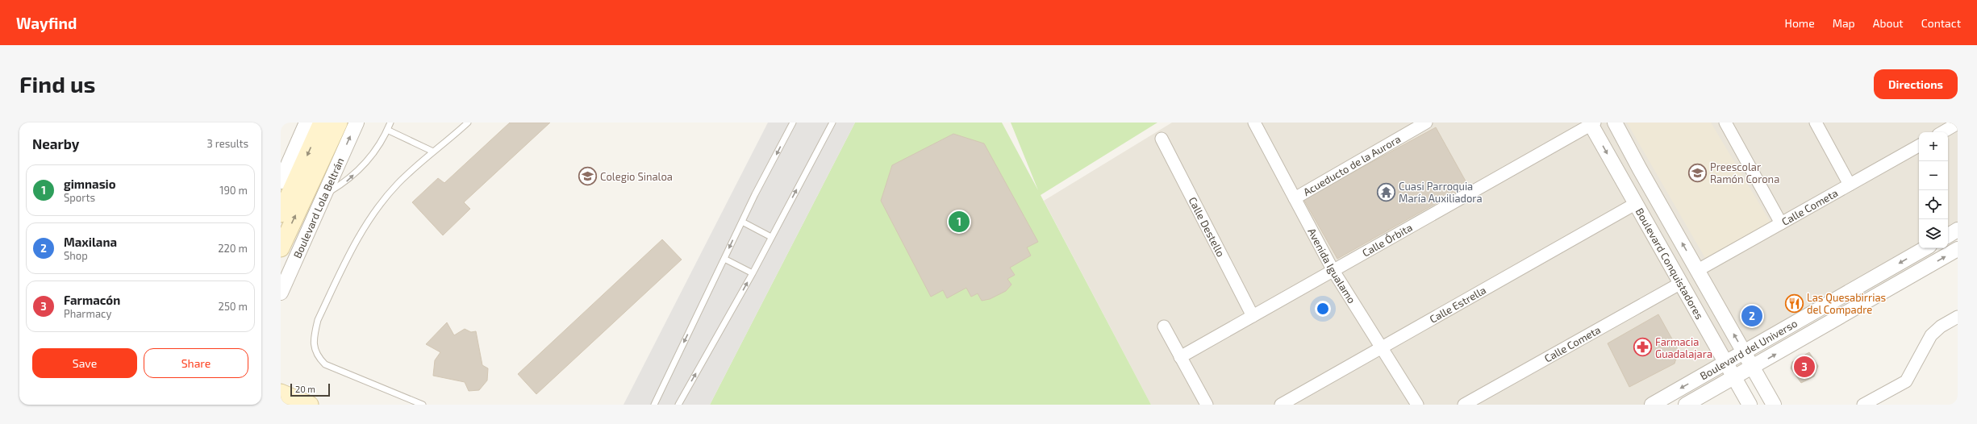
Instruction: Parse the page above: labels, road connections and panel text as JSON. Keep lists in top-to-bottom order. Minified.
{"streets":{"main road":["Boulevard Lola Beltrán"],"street":["Acueducto de la Aurora","Calle Cometa","Calle Destello","Calle Órbita","Boulevard Conquistadores","Avenida Igualamo","Calle Estrella","Boulevard del Universo"]},"crossings":[["Acueducto de la Aurora","Avenida Igualamo"],["Calle Cometa","Boulevard Conquistadores"],["Calle Destello","Calle Órbita"],["Calle Órbita","Boulevard Conquistadores"],["Calle Órbita","Avenida Igualamo"],["Boulevard Conquistadores","Calle Estrella"],["Boulevard Conquistadores","Boulevard del Universo"],["Avenida Igualamo","Calle Estrella"]],"places":{"school or university":["Preescolar Ramón Corona","Colegio Sinaloa"],"temple":["Cuasi Parroquia María Auxiliadora"],"restaurant":["Las Quesabirrias del Compadre"],"pharmacy":["Farmacia Guadalajara"]},"scale_bar":"20 m","page":{"header":"Wayfind","nav":["Home","Map","About","Contact"],"buttons":["Directions",["Save","Share"]],"title":"Find us","heading":["Nearby","3 results"],"map_buttons":["+","−"],"list":[{"mark":"1","name":"gimnasio","note":"Sports","value":"190 m"},{"mark":"2","name":"Maxilana","note":"Shop","value":"220 m"},{"mark":"3","name":"Farmacón","note":"Pharmacy","value":"250 m"}],"pins":["1","2","3"],"scale":"20 m"}}
